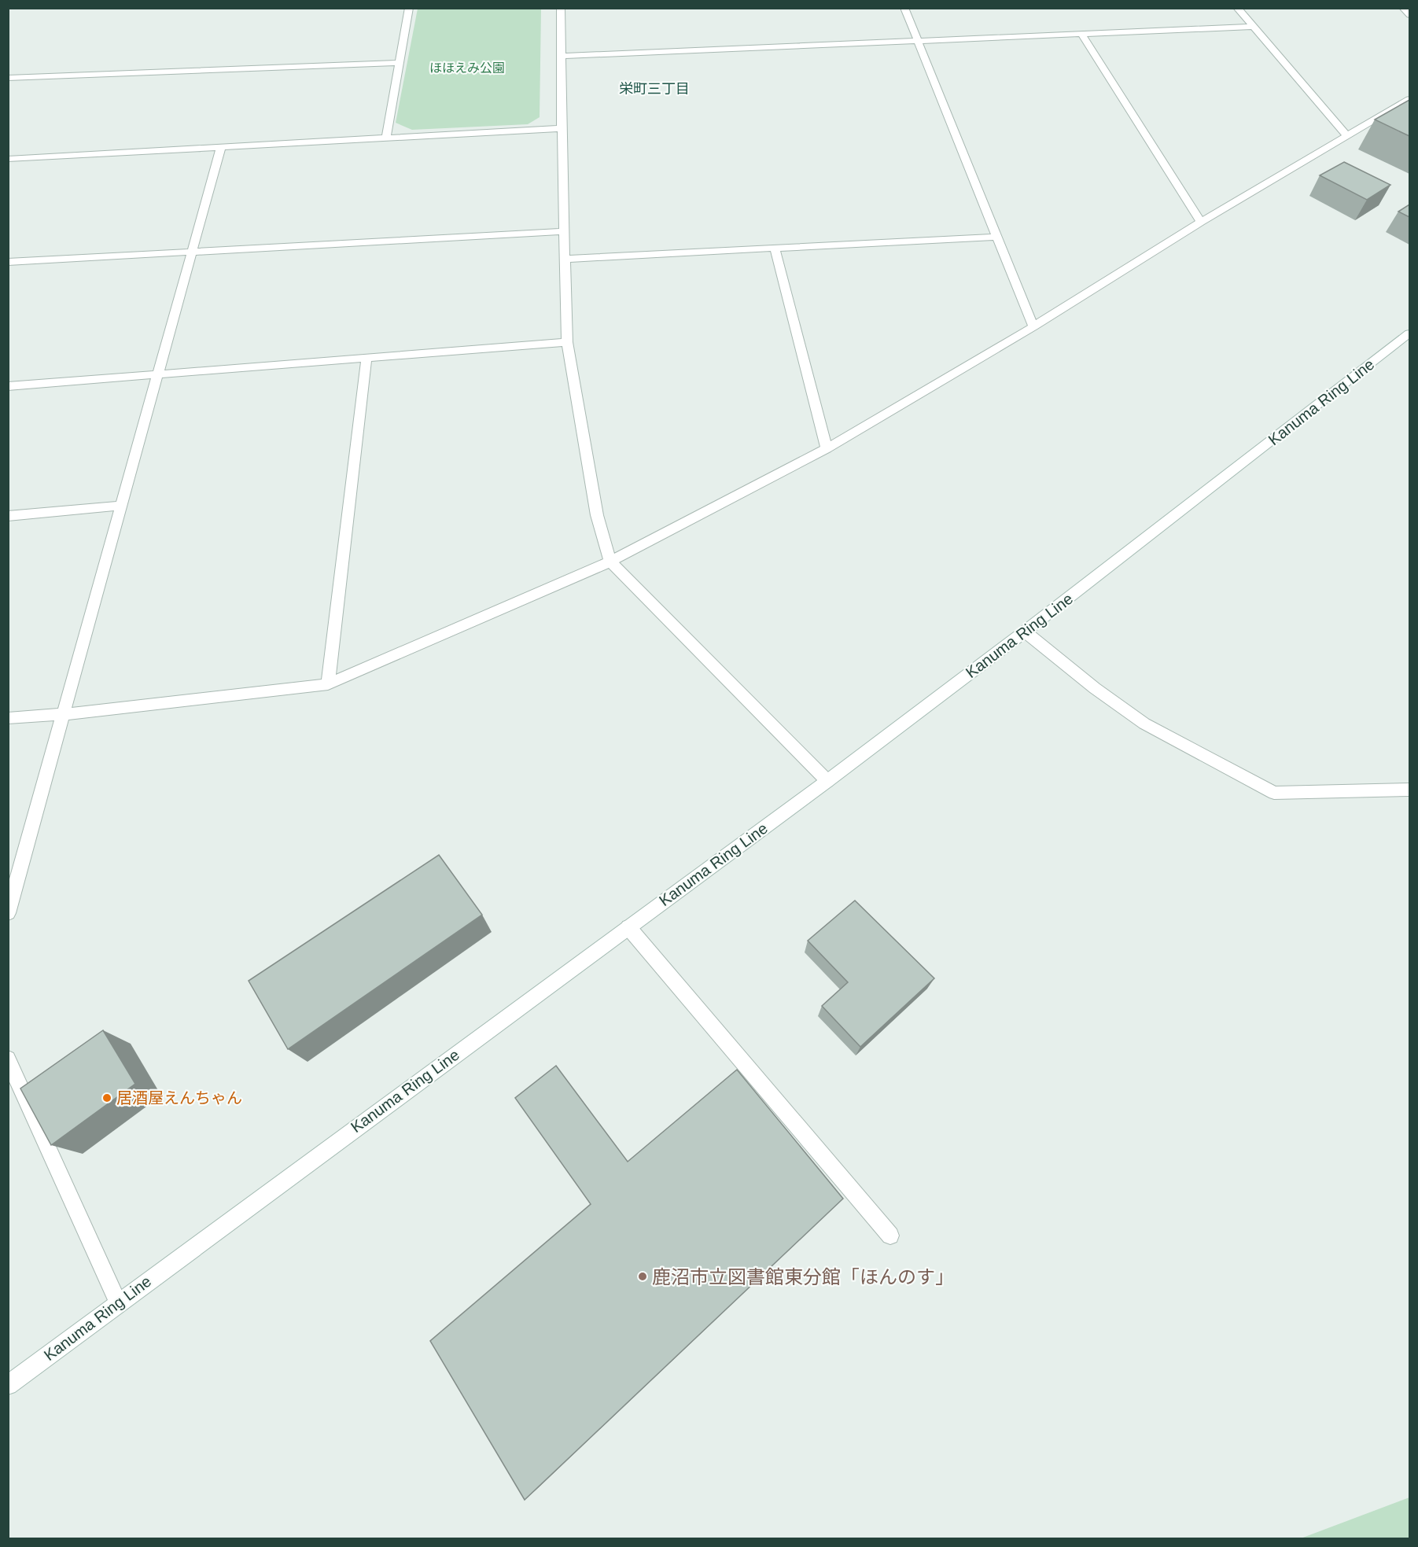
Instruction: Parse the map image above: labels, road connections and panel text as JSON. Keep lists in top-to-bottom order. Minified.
{"streets":{"street":["Kanuma Ring Line"]},"districts":["栄町三丁目"],"parks":["ほほえみ公園"],"places":["居酒屋えんちゃん","鹿沼市立図書館東分館「ほんのす」"]}
